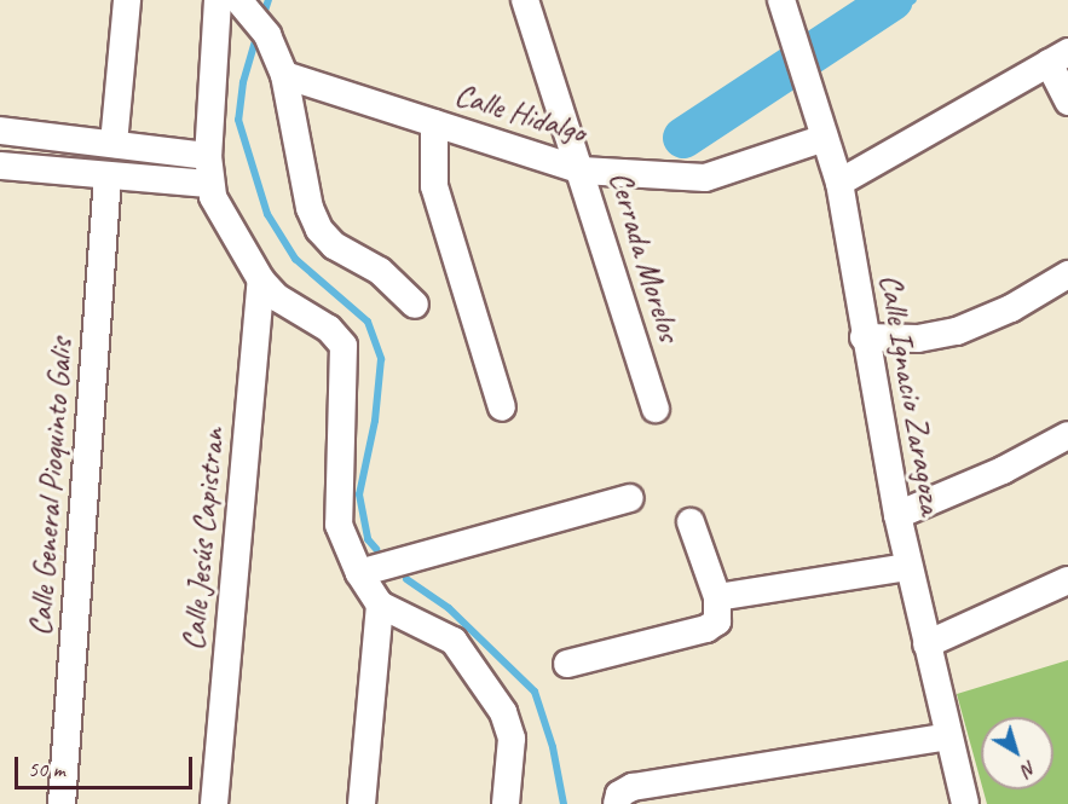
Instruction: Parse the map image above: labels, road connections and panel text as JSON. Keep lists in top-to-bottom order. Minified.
{"streets":{"street":["Calle Hidalgo","Cerrada Morelos","Calle Ignacio Zaragoza","Calle General Pioquinto Galis","Calle Jesús Capistran"]},"crossings":[["Calle Hidalgo","Cerrada Morelos"],["Calle Hidalgo","Calle Ignacio Zaragoza"]],"scale_bar":"50 m","north":"bottom right"}
